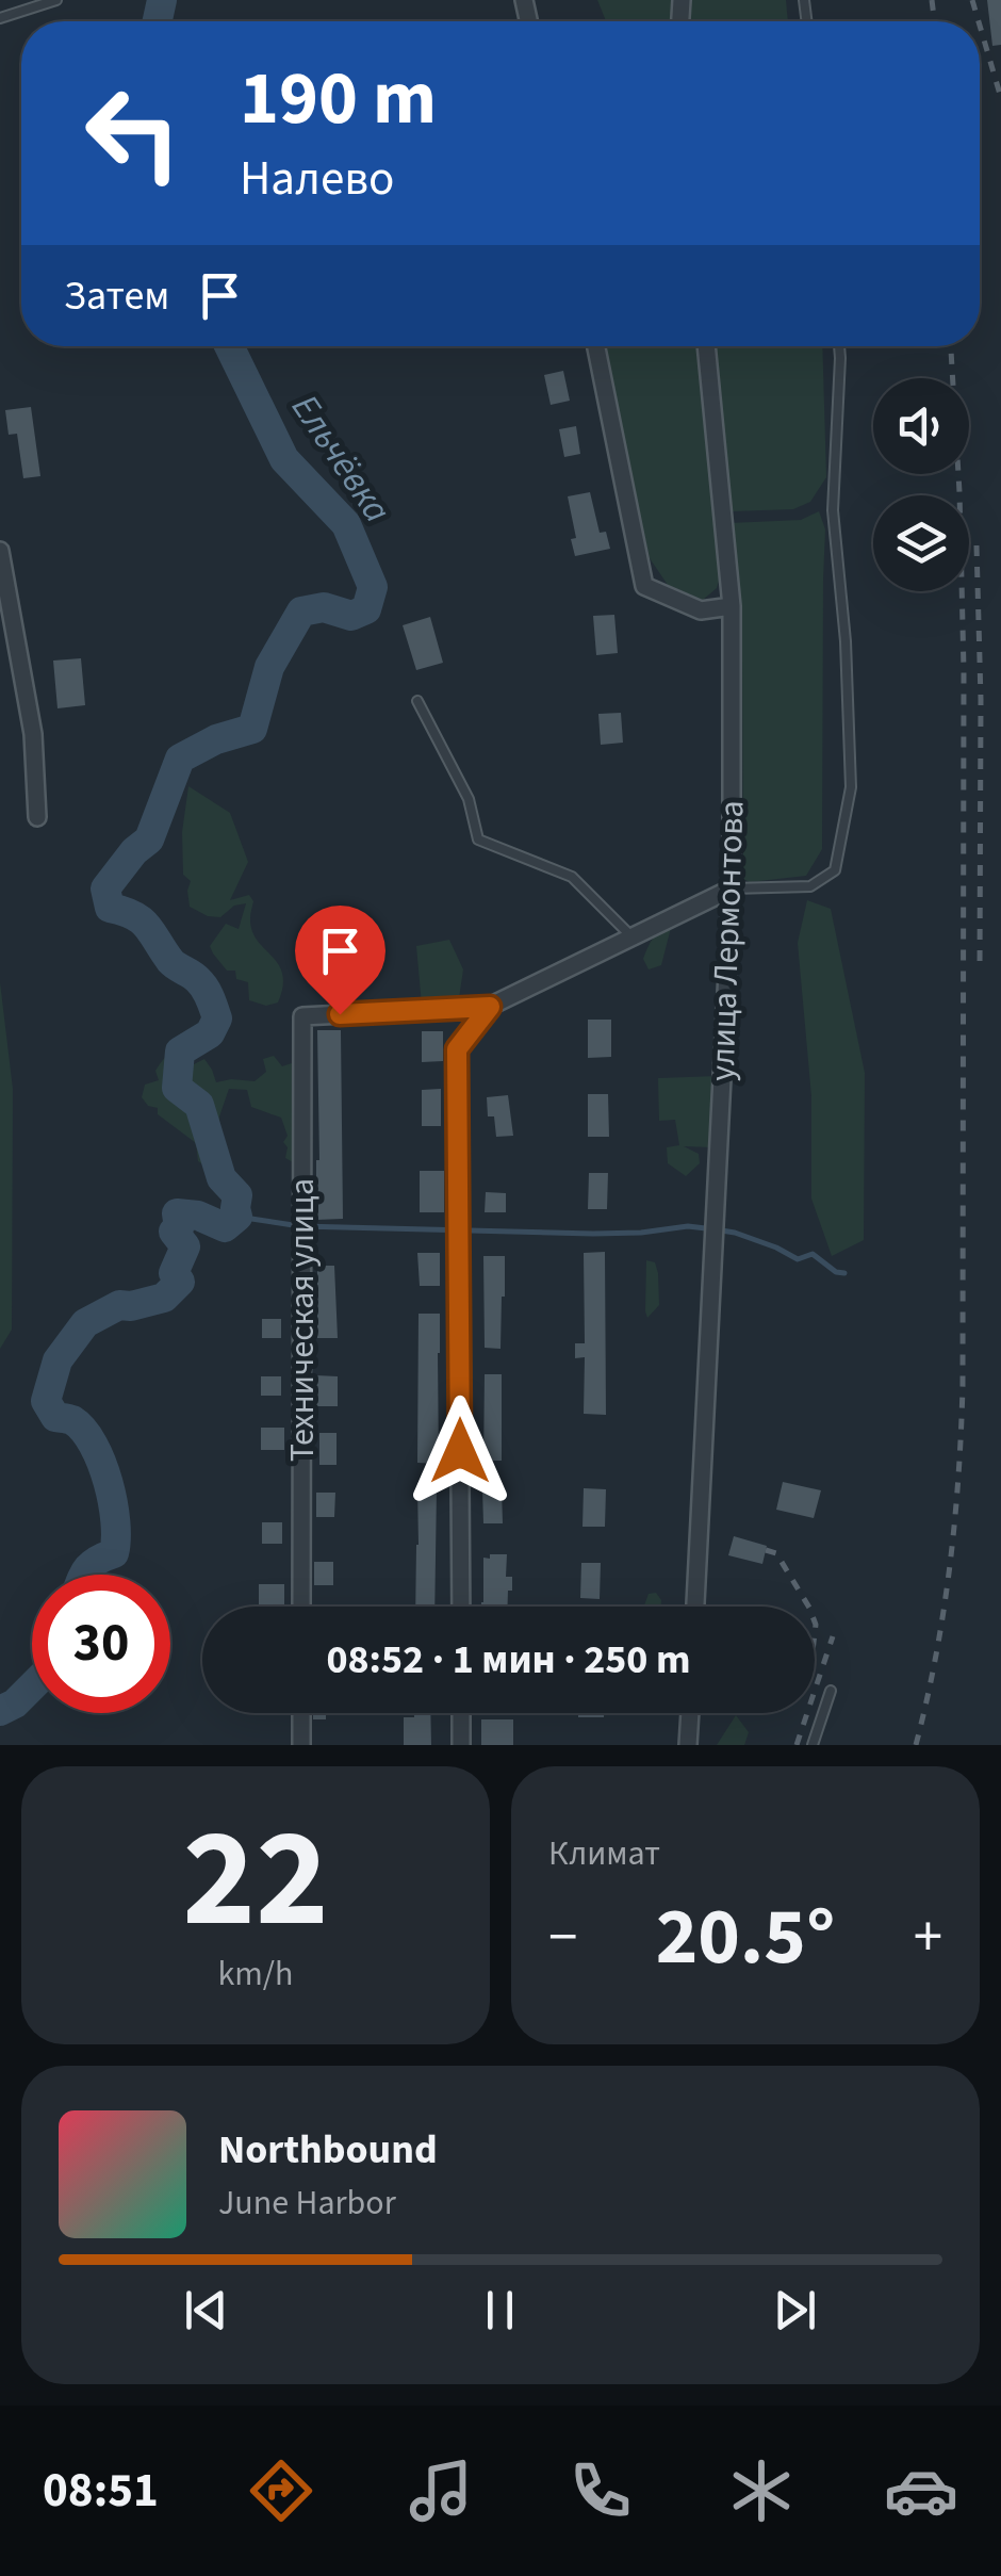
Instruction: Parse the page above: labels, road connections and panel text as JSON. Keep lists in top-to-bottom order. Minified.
{"streets":{"street":["улица Лермонтова","Техническая улица"]},"water":["Ельчёвка"],"page":{"turn":["190 m","Налево"],"then":"Затем","limit":"30","trip":"08:52 · 1 мин · 250 m","tile":[["22","km/h"],"Климат"],"heat":["−","20.5°","+"],"song":["Northbound","June Harbor"],"tabs":"08:51"}}
